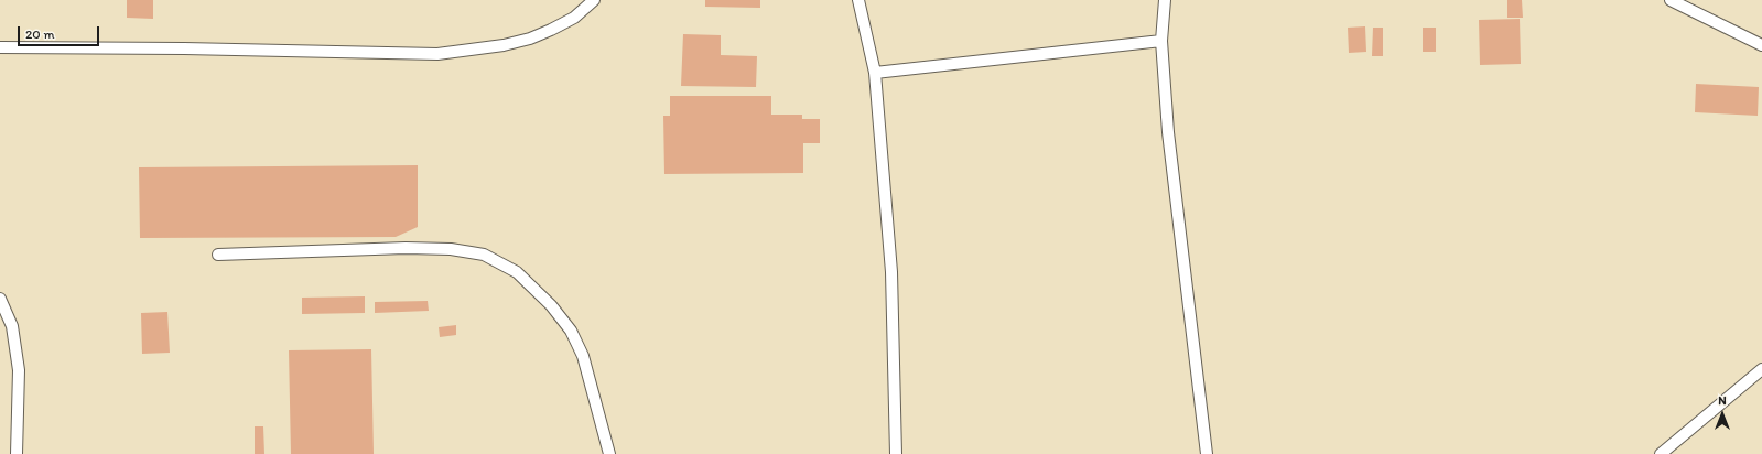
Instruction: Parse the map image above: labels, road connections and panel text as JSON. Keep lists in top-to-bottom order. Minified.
{"scale_bar":"20 m","north":"top"}
